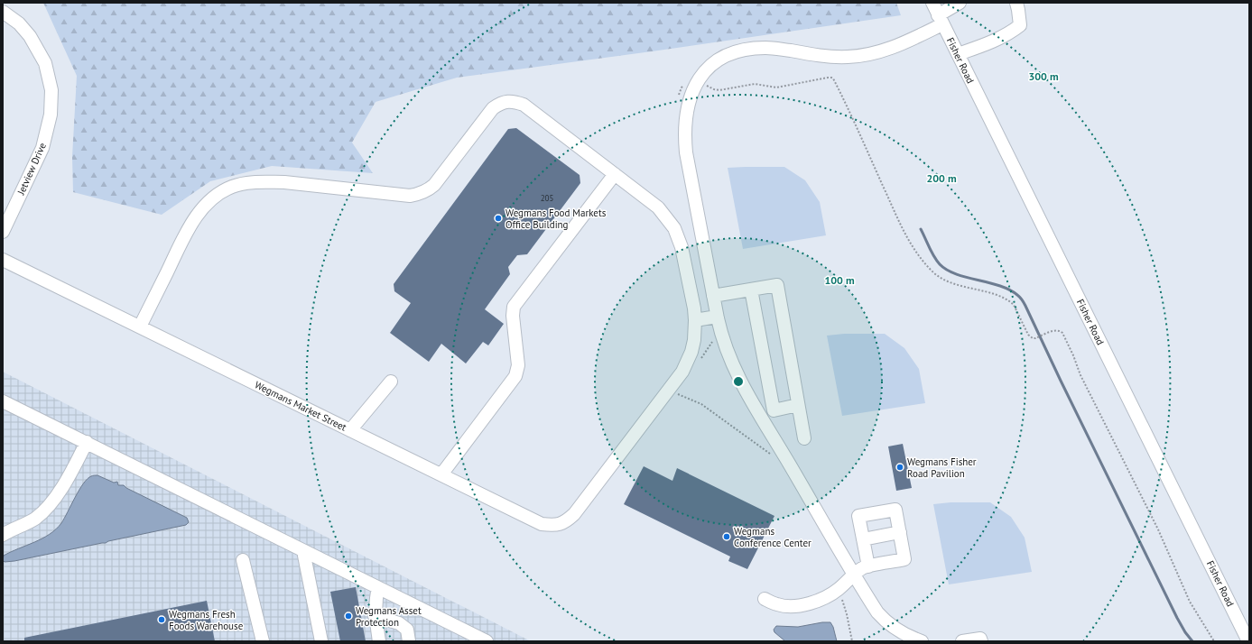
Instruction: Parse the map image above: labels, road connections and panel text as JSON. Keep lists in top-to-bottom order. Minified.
{"streets":{"street":["Fisher Road","Jetview Drive","Wegmans Market Street"]},"places":["Wegmans Food Markets Office Building","Wegmans Fisher Road Pavilion","Wegmans Conference Center","Wegmans Asset Protection","Wegmans Fresh Foods Warehouse"],"house_numbers":["205"],"rings":["300 m","200 m","100 m"]}
